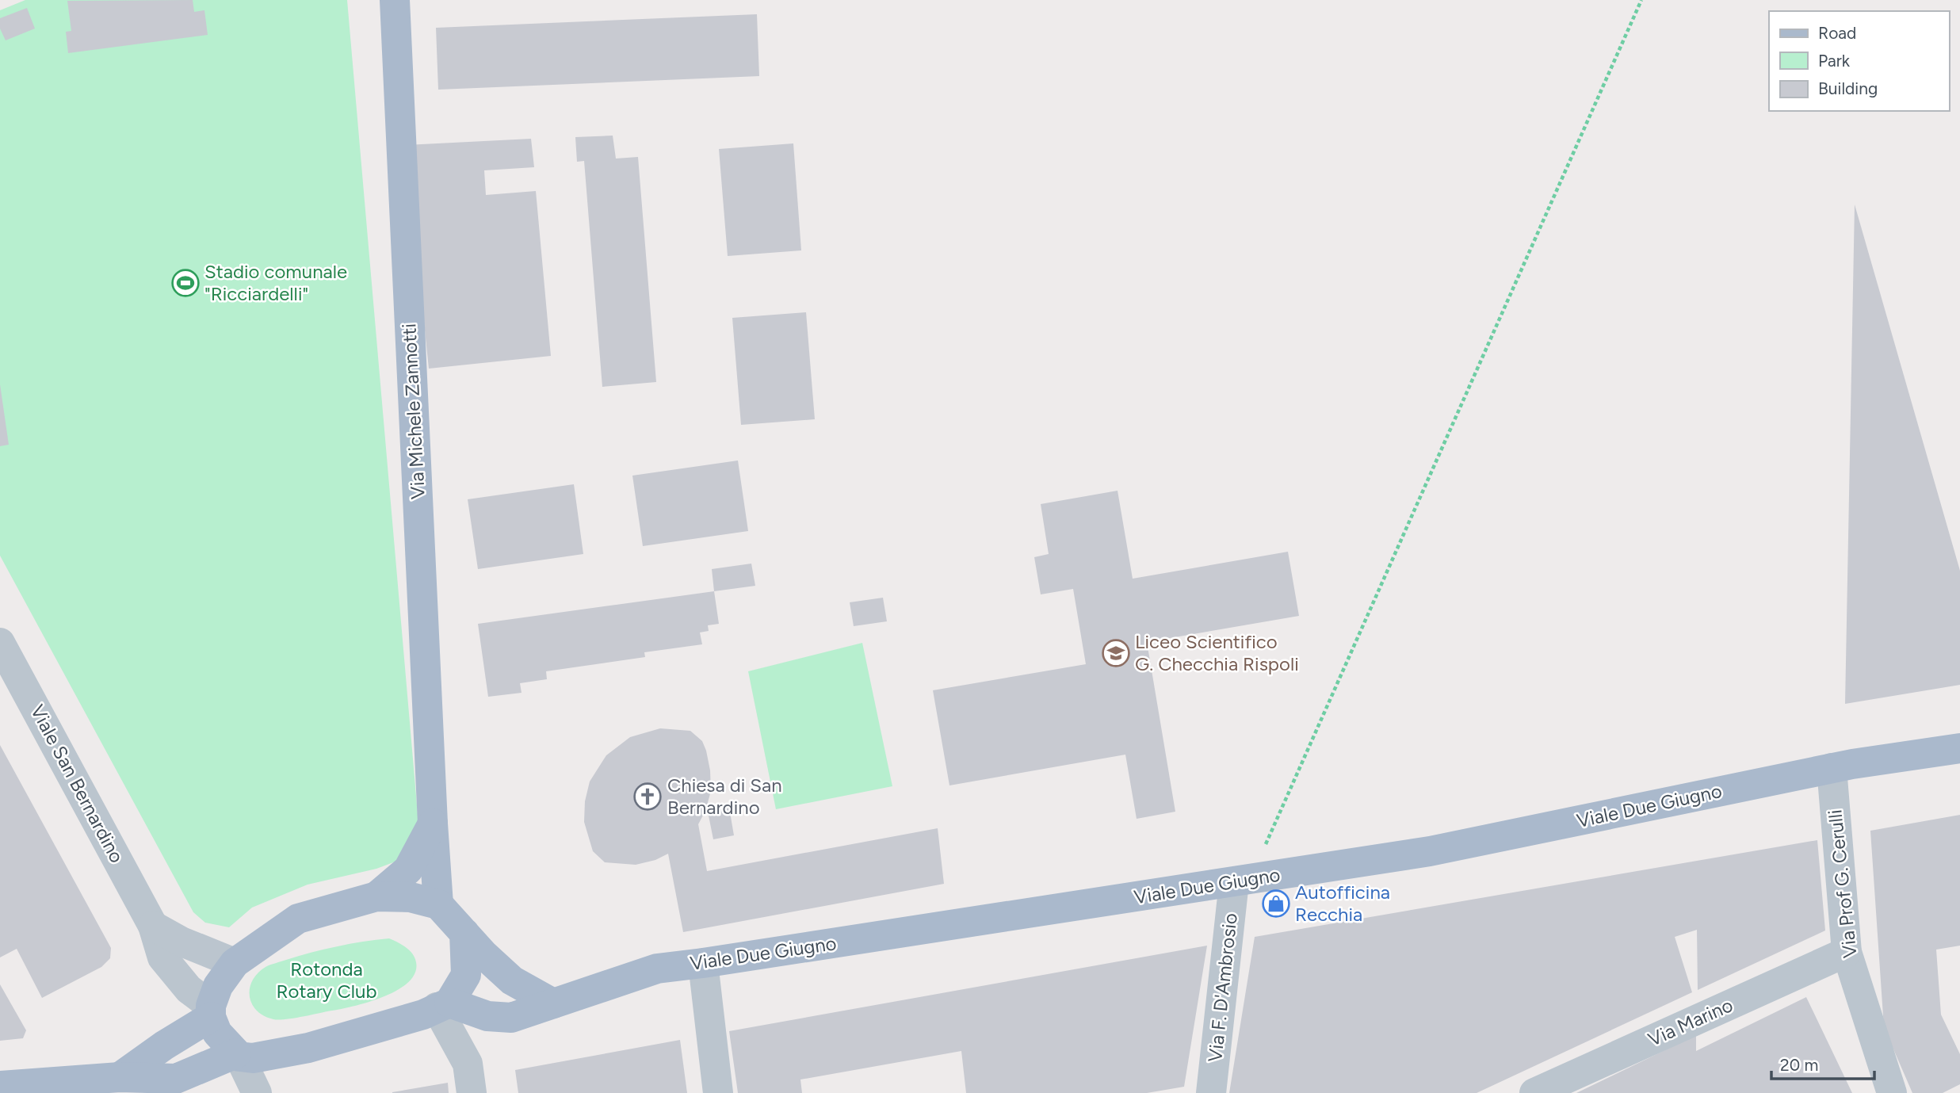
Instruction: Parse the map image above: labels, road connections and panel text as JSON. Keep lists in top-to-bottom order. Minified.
{"streets":{"main road":["Via Michele Zannotti","Viale Due Giugno"],"street":["Viale San Bernardino","Via Prof G. Cerulli","Via F. D'Ambrosio","Via Marino"]},"crossings":[["Viale Due Giugno","Via Prof G. Cerulli"],["Viale Due Giugno","Via F. D'Ambrosio"],["Via Prof G. Cerulli","Via Marino"]],"parks":["Rotonda Rotary Club"],"places":{"sports":["Stadio comunale \"Ricciardelli\""],"school or university":["Liceo Scientifico G. Checchia Rispoli"],"church":["Chiesa di San Bernardino"],"shop":["Autofficina Recchia"]},"legend":["Road","Park","Building"],"scale_bar":"20 m"}
